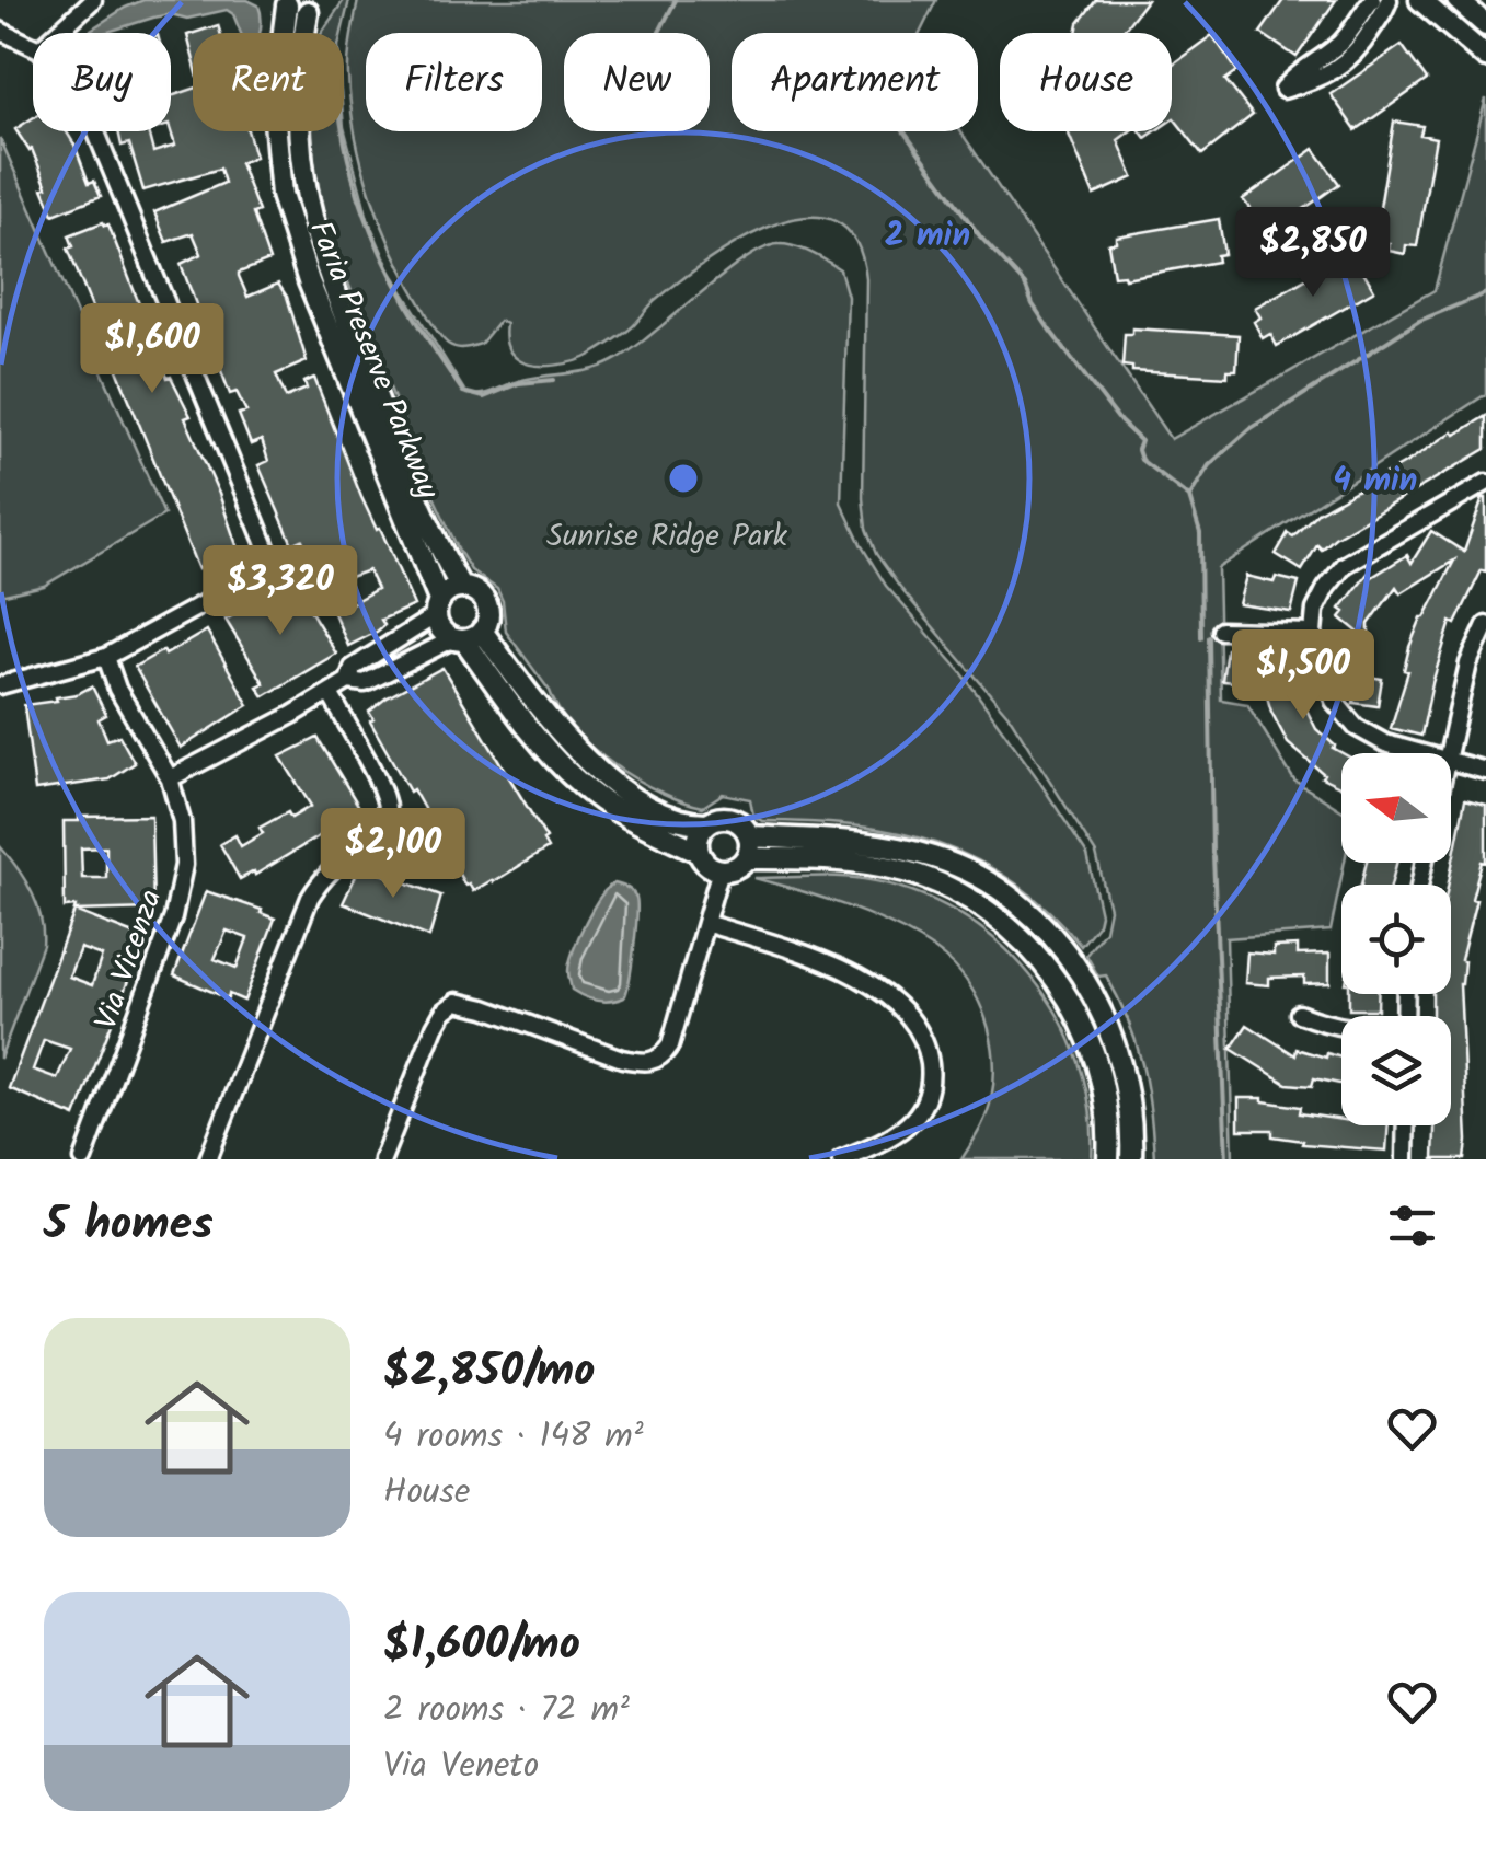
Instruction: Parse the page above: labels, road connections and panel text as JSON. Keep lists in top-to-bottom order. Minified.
{"streets":{"street":["Faria Preserve Parkway","Via Vicenza"]},"parks":["Sunrise Ridge Park"],"north":"left","page":{"chip":["Buy","Rent","Filters","New","Apartment","House"],"price":["$2,850","$1,600","$3,320","$1,500","$2,100"],"heading":"5 homes","list":[{"name":"$2,850/mo","note":"4 rooms · 148 m² · House"},{"name":"$1,600/mo","note":"2 rooms · 72 m² · Via Veneto"}]},"rings":["2 min","4 min"]}
